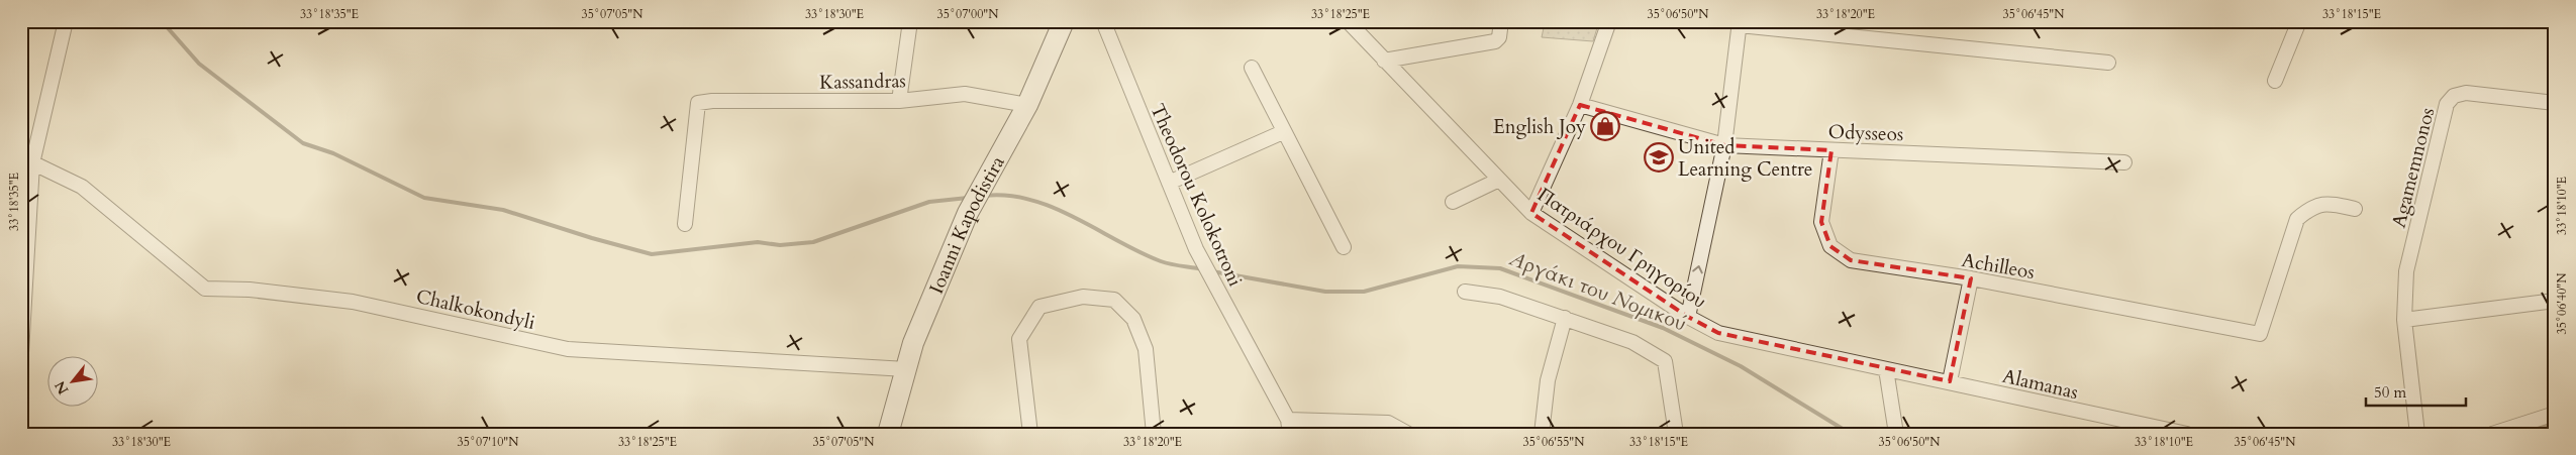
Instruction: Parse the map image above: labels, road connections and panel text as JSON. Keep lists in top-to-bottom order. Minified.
{"streets":{"street":["Kassandras","Odysseos","Agamemnonos","Theodorou Kolokotroni","Ioanni Kapodistira","Πατριάρχου Γρηγορίου","Achilleos","Chalkokondyli","Alamanas"]},"crossings":[["Kassandras","Ioanni Kapodistira"],["Odysseos","Achilleos"],["Ioanni Kapodistira","Chalkokondyli"],["Πατριάρχου Γρηγορίου","Alamanas"]],"water":["Αργάκι του Νομικού"],"places":{"shop":["English Joy"],"school or university":["United Learning Centre"]},"scale_bar":"50 m","north":"bottom left","coordinates":["33°18'35\"E","35°07'05\"N","33°18'30\"E","35°07'00\"N","33°18'25\"E","35°06'50\"N","33°18'20\"E","35°06'45\"N","33°18'15\"E","33°18'10\"E","35°06'40\"N","35°07'10\"N","35°06'55\"N"]}
